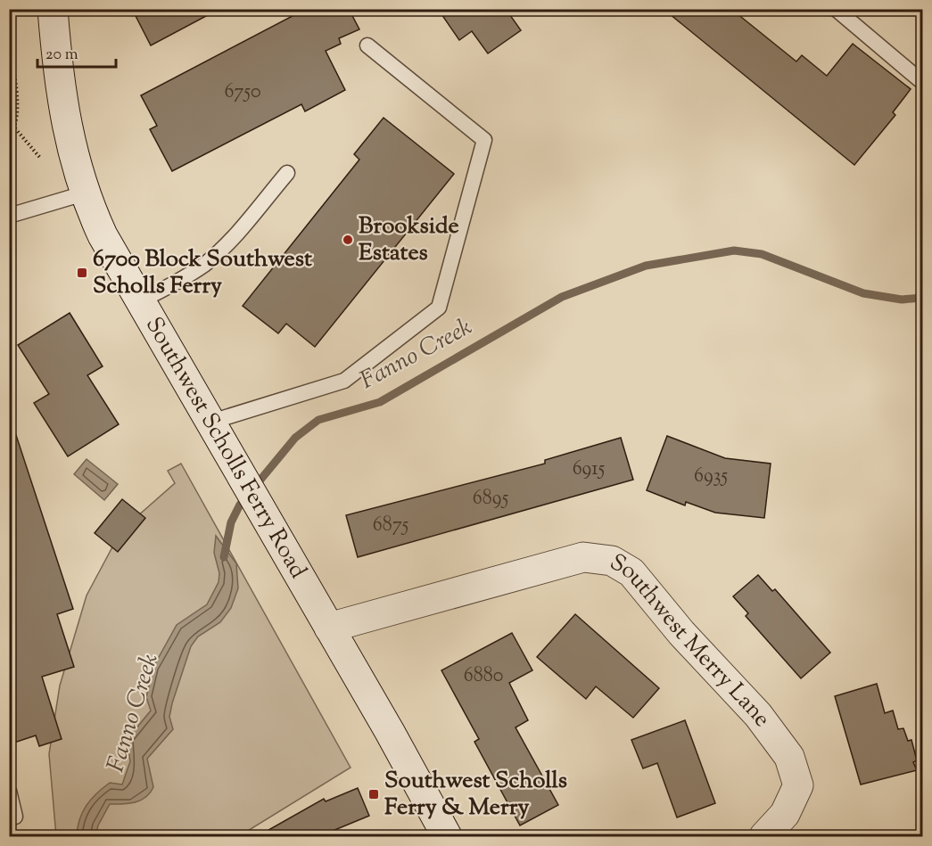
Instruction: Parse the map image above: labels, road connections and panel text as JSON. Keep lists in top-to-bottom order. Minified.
{"streets":{"main road":["Southwest Scholls Ferry Road","Southwest Merry Lane"]},"crossings":[["Southwest Scholls Ferry Road","Southwest Merry Lane"]],"water":["Fanno Creek"],"places":{"other":["Brookside Estates"],"transit":["6700 Block Southwest Scholls Ferry","Southwest Scholls Ferry & Merry"]},"house_numbers":["6750","6915","6935","6895","6875","6880"],"scale_bar":"20 m"}
